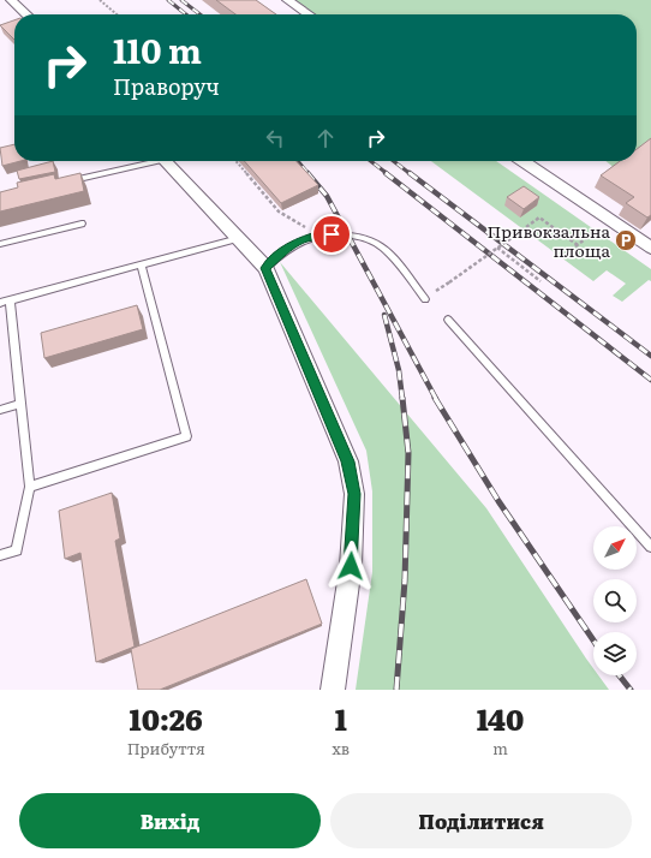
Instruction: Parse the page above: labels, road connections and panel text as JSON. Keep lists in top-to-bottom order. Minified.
{"places":{"parking":["Привокзальна площа"]},"north":"top right","page":{"turn":["110 m","Праворуч"],"eta":["10:26","Прибуття","1","хв","140","m"],"buttons":["Вихід","Поділитися"]}}
